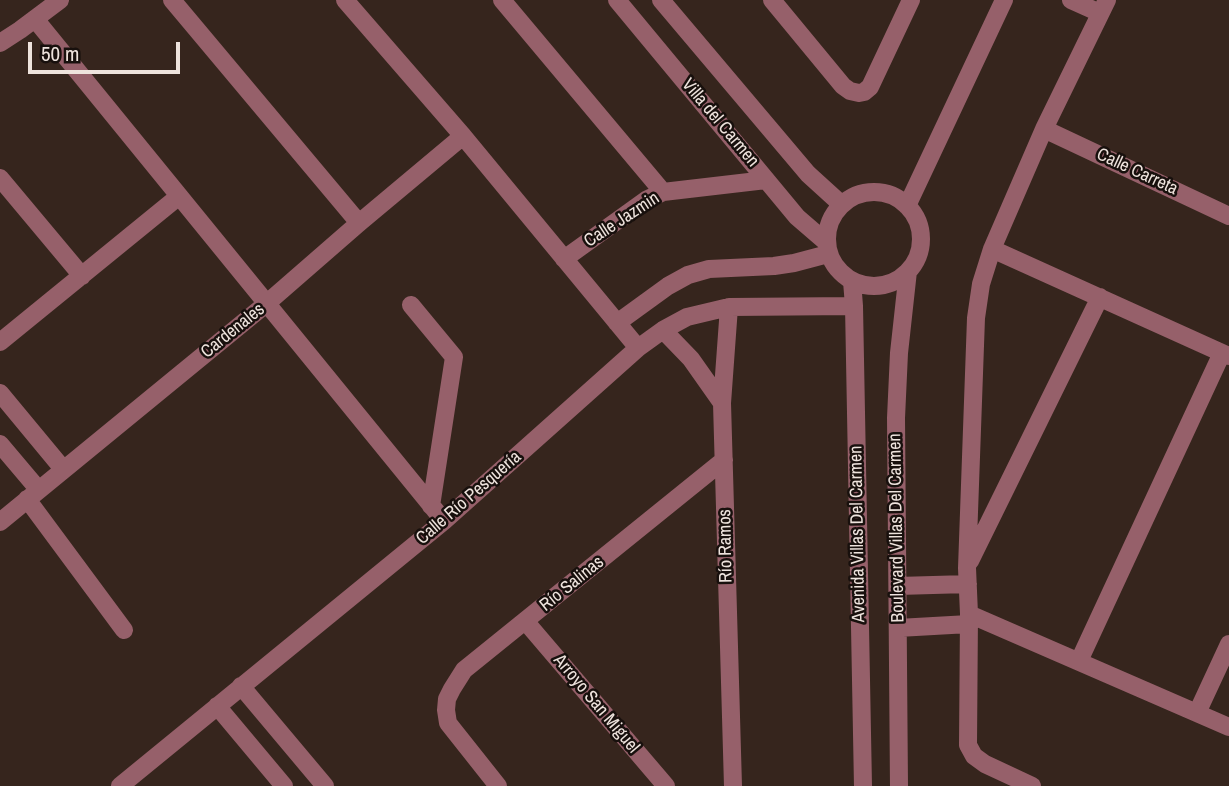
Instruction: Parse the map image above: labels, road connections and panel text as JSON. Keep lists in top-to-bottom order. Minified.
{"streets":{"street":["Villa del Carmen","Calle Carreta","Calle Jazmin","Cardenales","Calle Río Pesquería","Boulevard Villas Del Carmen","Avenida Villas Del Carmen","Río Ramos","Río Salinas","Arroyo San Miguel"]},"crossings":[["Villa del Carmen","Calle Jazmin"],["Villa del Carmen","Boulevard Villas Del Carmen"],["Villa del Carmen","Avenida Villas Del Carmen"],["Calle Río Pesquería","Avenida Villas Del Carmen"],["Calle Río Pesquería","Río Ramos"],["Boulevard Villas Del Carmen","Avenida Villas Del Carmen"],["Río Ramos","Río Salinas"],["Río Salinas","Arroyo San Miguel"]],"scale_bar":"50 m"}
